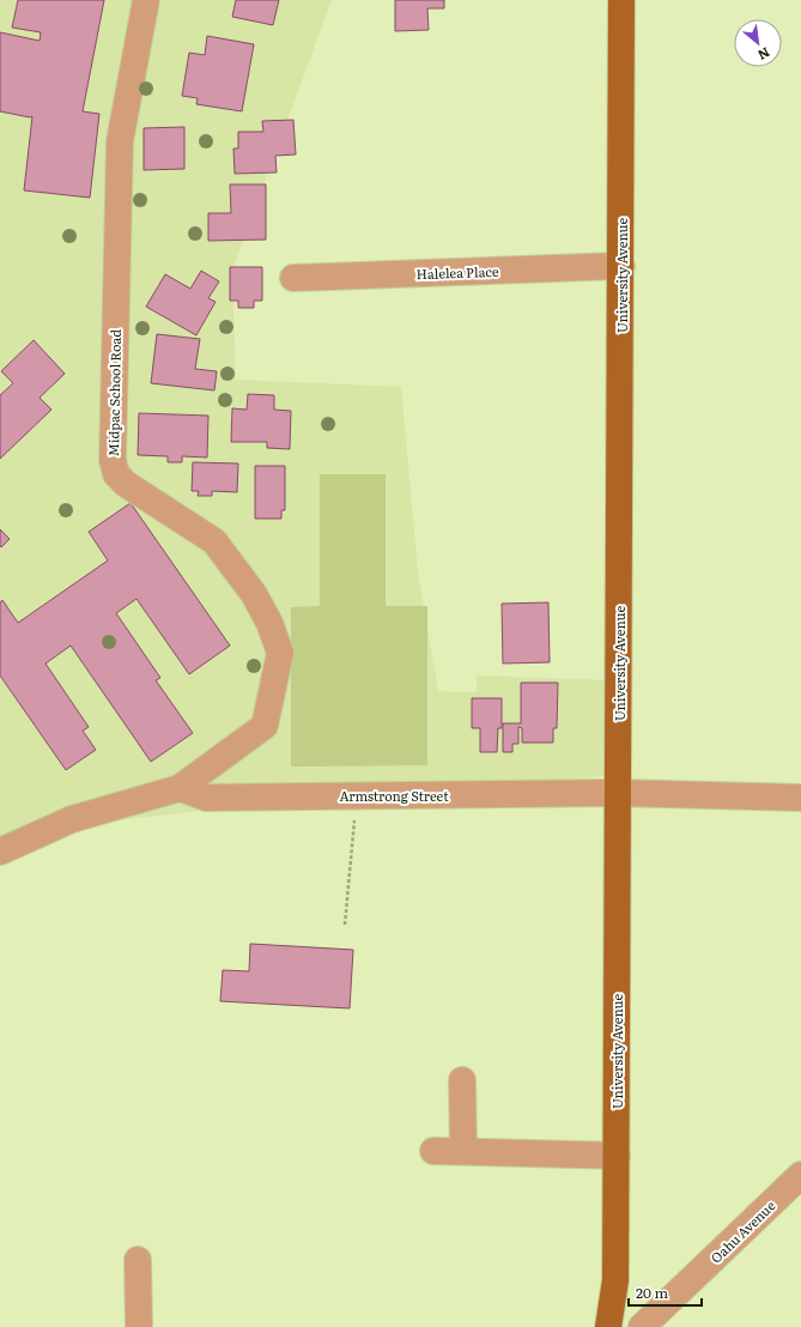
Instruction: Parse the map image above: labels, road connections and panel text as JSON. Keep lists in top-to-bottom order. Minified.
{"streets":{"main road":["University Avenue"],"street":["Halelea Place","Midpac School Road","Armstrong Street","Oahu Avenue"]},"crossings":[["Halelea Place","University Avenue"],["University Avenue","Armstrong Street"],["Midpac School Road","Armstrong Street"]],"scale_bar":"20 m","north":"bottom right"}
